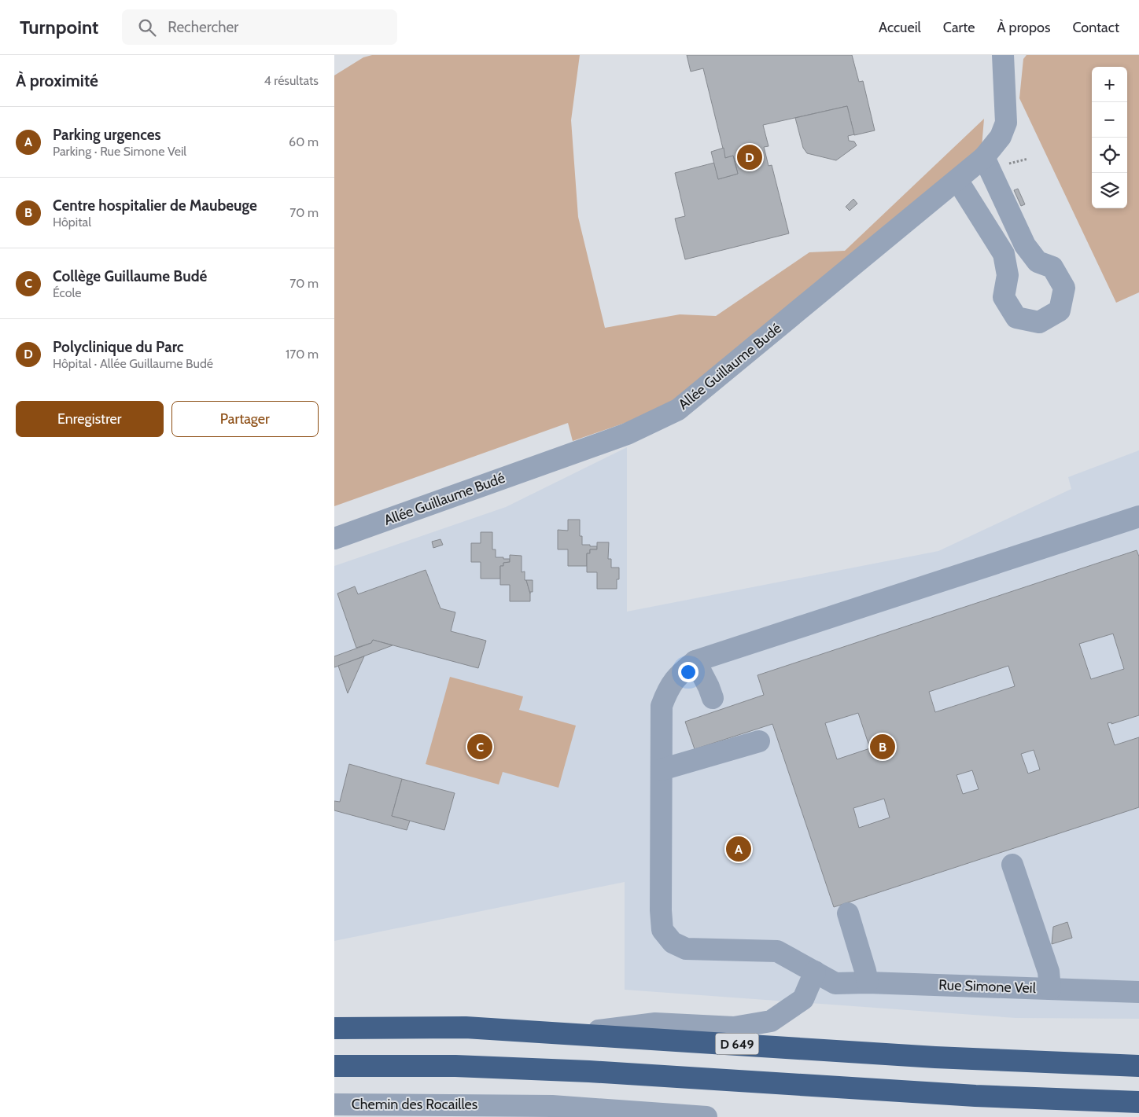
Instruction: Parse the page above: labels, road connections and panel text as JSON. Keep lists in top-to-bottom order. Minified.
{"streets":{"highway":["D 649"],"street":["Allée Guillaume Budé","Rue Simone Veil","Chemin des Rocailles"]},"page":{"header":"Turnpoint","search":"Rechercher","nav":["Accueil","Carte","À propos","Contact"],"heading":["À proximité","4 résultats"],"map_buttons":["+","−"],"list":[{"mark":"A","name":"Parking urgences","note":"Parking · Rue Simone Veil","value":"60 m"},{"mark":"B","name":"Centre hospitalier de Maubeuge","note":"Hôpital","value":"70 m"},{"mark":"C","name":"Collège Guillaume Budé","note":"École","value":"70 m"},{"mark":"D","name":"Polyclinique du Parc","note":"Hôpital · Allée Guillaume Budé","value":"170 m"}],"pins":["D","B","C","A"],"buttons":["Enregistrer","Partager"]}}
